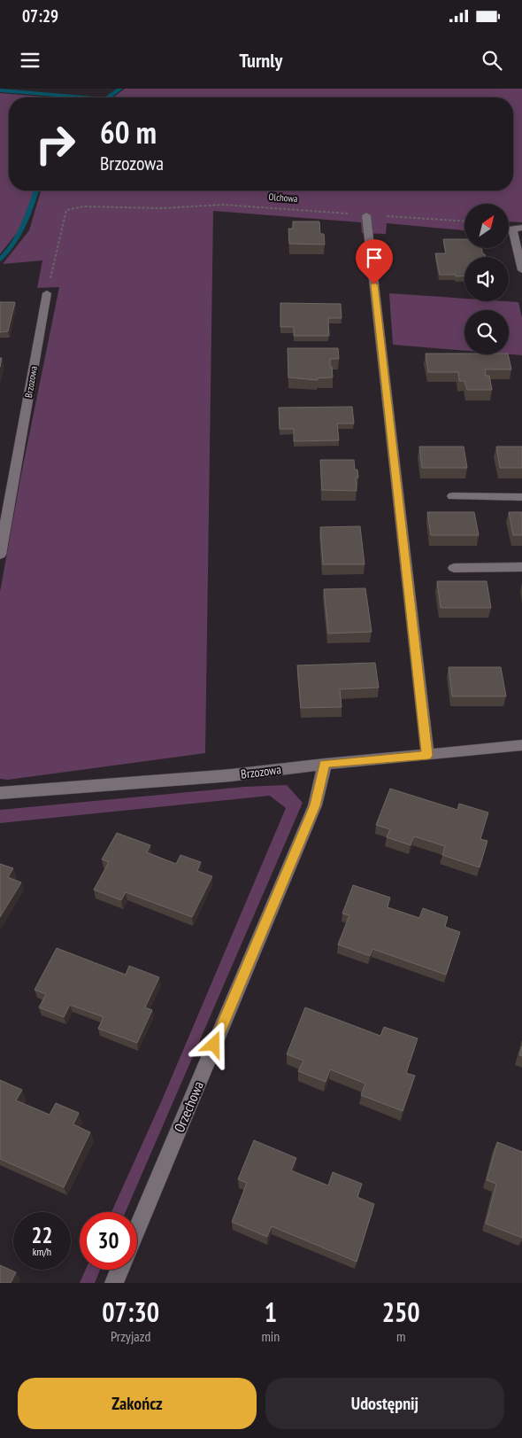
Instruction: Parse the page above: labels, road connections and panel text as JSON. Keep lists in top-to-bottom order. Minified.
{"streets":{"street":["Brzozowa","Orzechowa"],"path":["Olchowa"]},"crossings":[["Olchowa","Brzozowa"],["Brzozowa","Orzechowa"]],"north":"top right","page":{"status":"07:29","header":"Turnly","turn":["60 m","Brzozowa"],"speed":"22 km/h","limit":"30","eta":["07:30","Przyjazd","1","min","250","m"],"buttons":["Zakończ","Udostępnij"]}}
